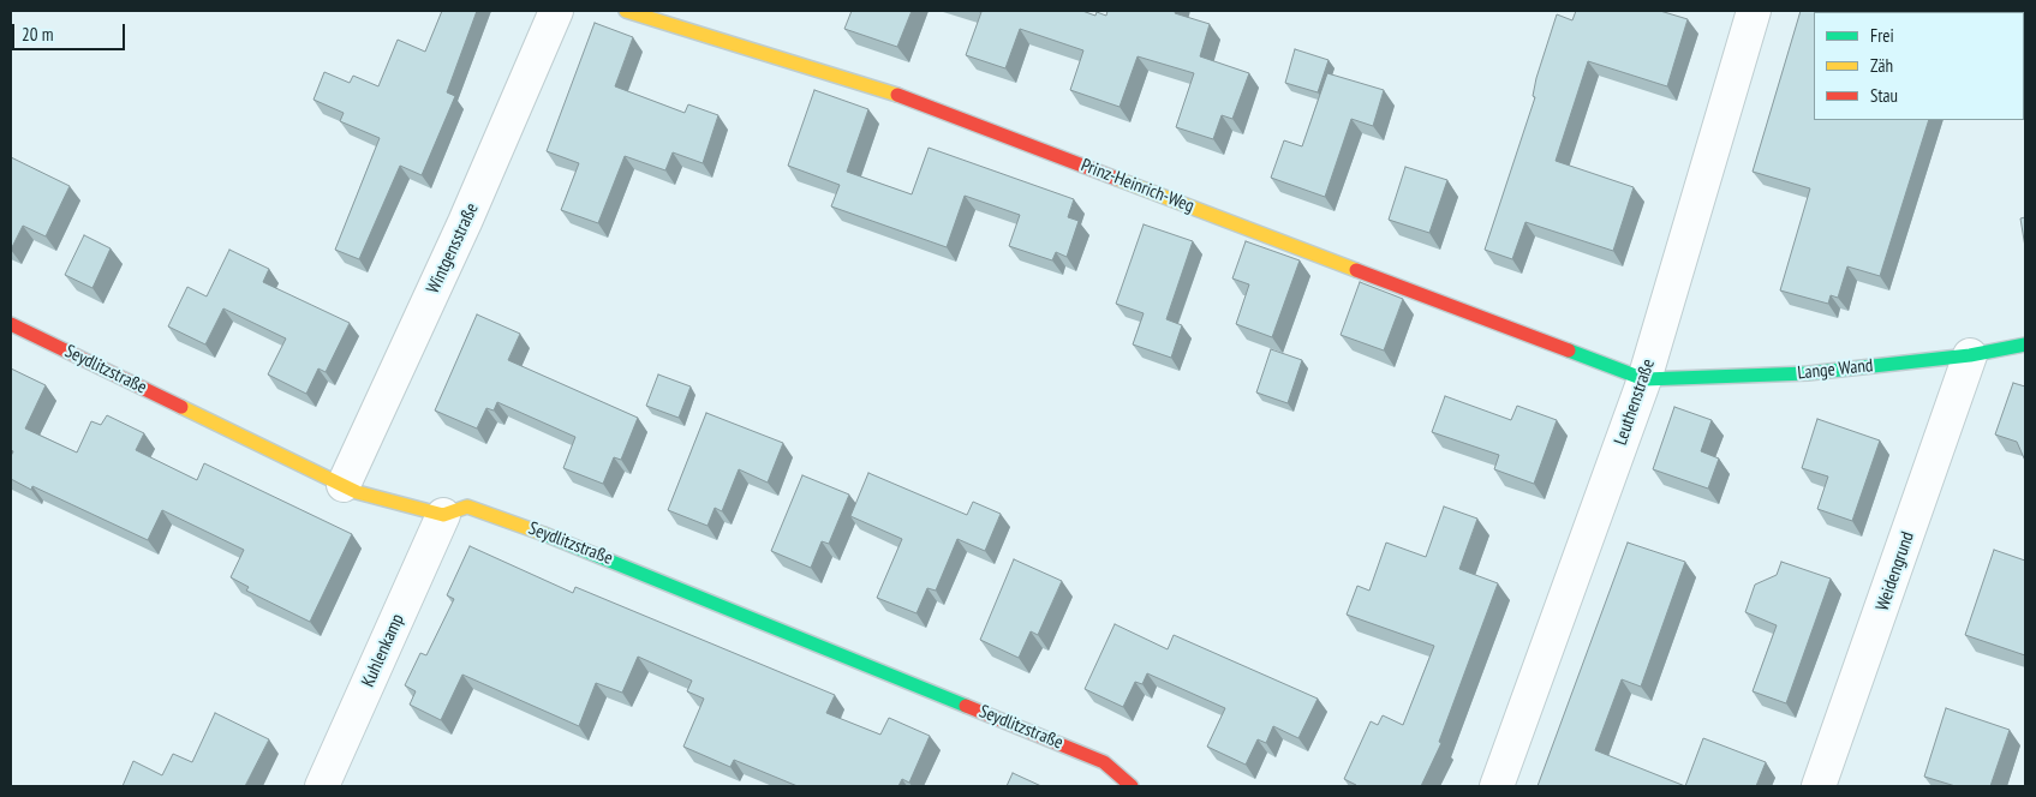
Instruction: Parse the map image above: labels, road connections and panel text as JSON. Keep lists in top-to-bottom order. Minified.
{"streets":{"street":["Prinz-Heinrich-Weg","Wintgensstraße","Seydlitzstraße","Lange Wand","Leuthenstraße","Weidengrund","Kuhlenkamp"]},"crossings":[["Prinz-Heinrich-Weg","Lange Wand"],["Prinz-Heinrich-Weg","Leuthenstraße"],["Wintgensstraße","Seydlitzstraße"],["Seydlitzstraße","Kuhlenkamp"],["Lange Wand","Leuthenstraße"],["Lange Wand","Weidengrund"]],"legend":["Frei","Zäh","Stau"],"scale_bar":"20 m"}
